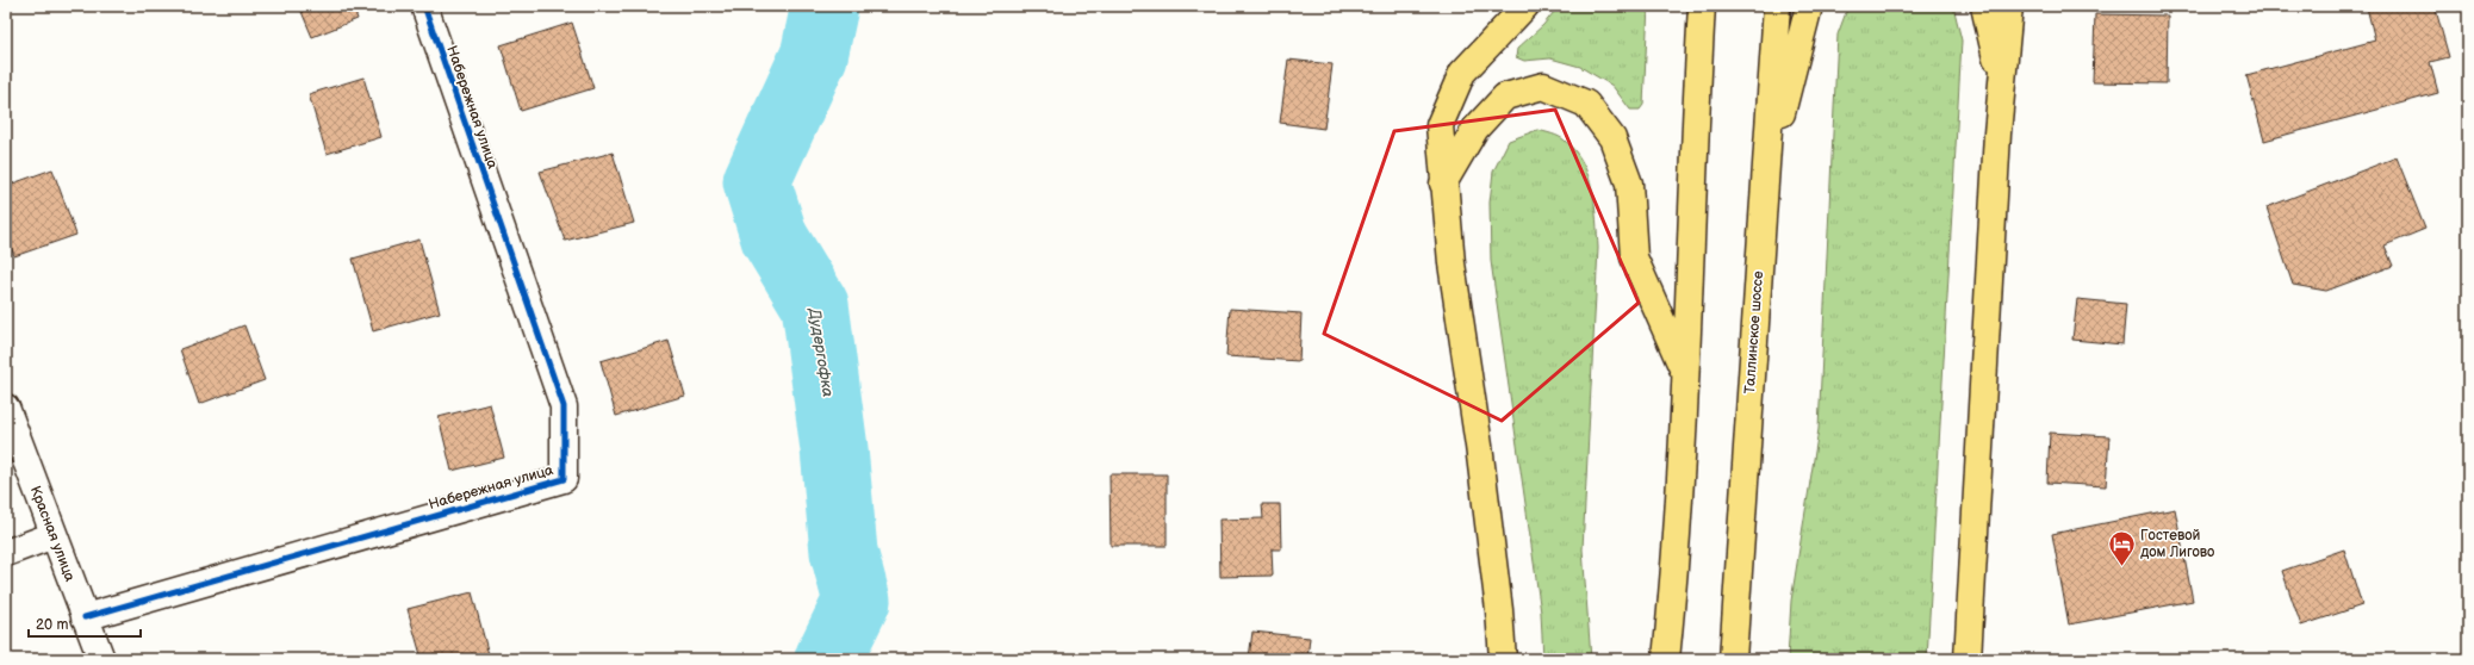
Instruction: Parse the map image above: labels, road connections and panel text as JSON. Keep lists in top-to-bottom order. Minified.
{"streets":{"main road":["Таллинское шоссе"],"street":["Набережная улица","Красная улица"]},"crossings":[["Набережная улица","Красная улица"]],"water":["Дудергофка"],"places":{"hotel":["Гостевой дом Лигово"]},"scale_bar":"20 m"}
